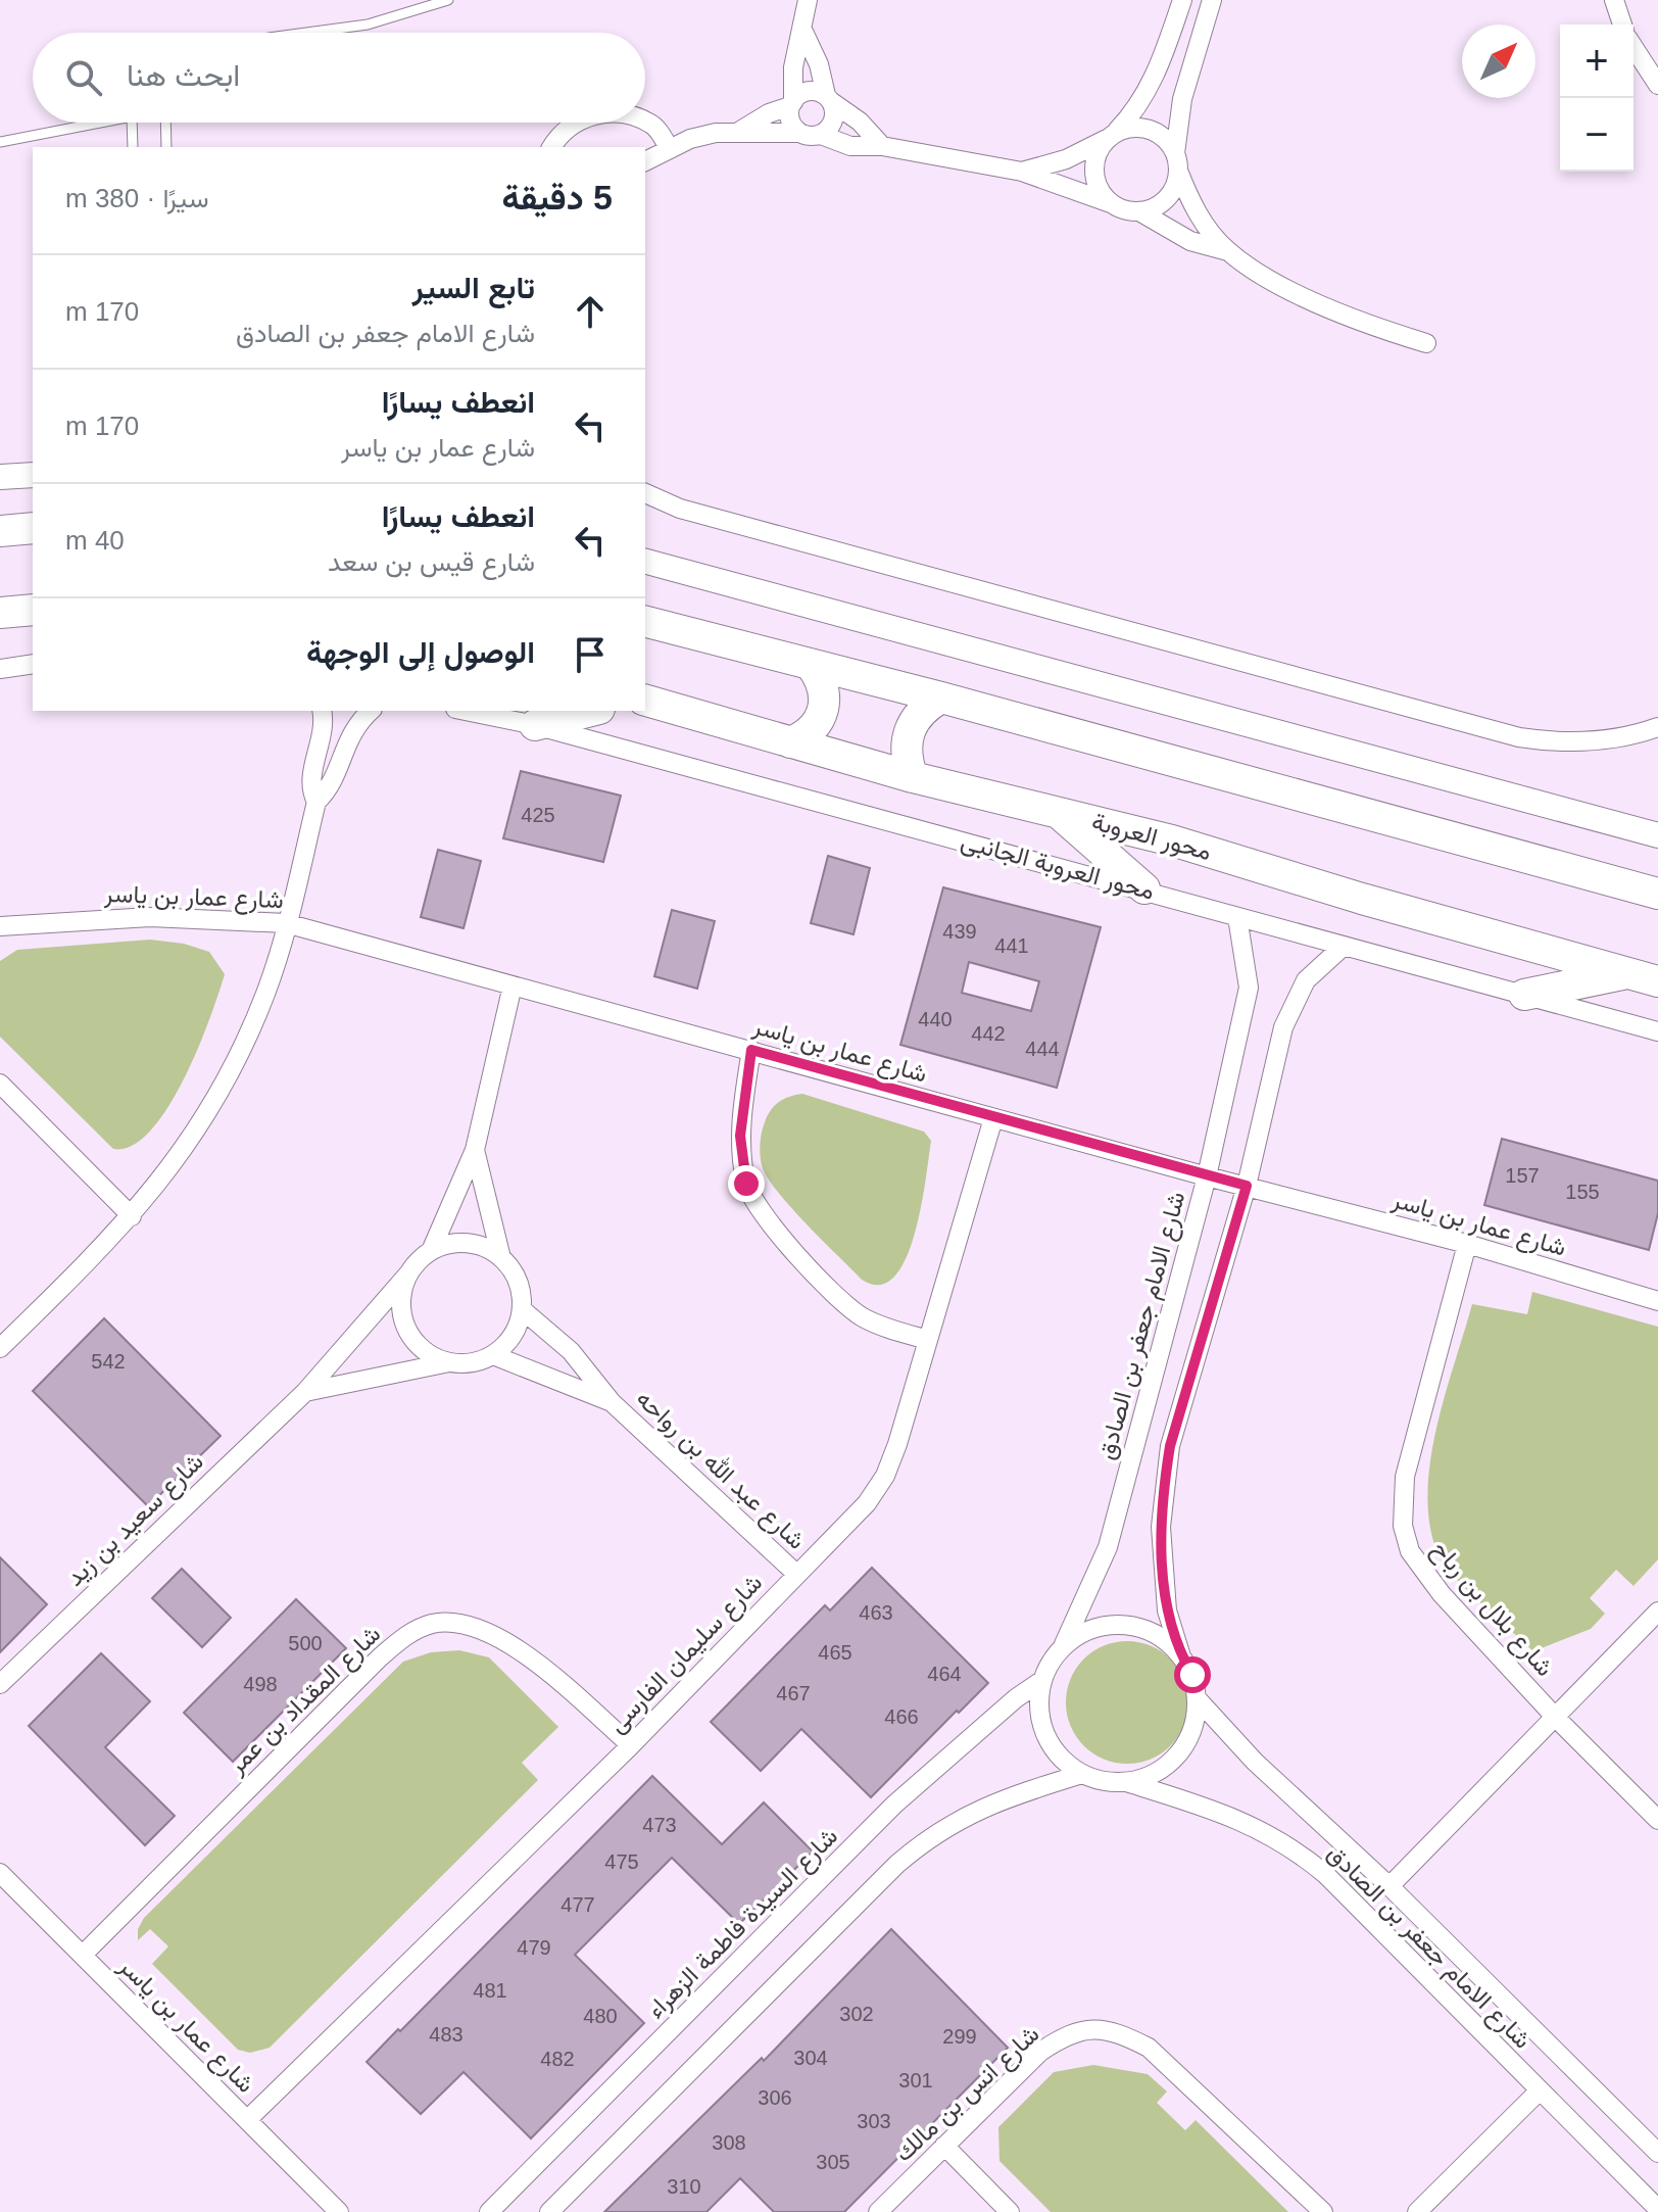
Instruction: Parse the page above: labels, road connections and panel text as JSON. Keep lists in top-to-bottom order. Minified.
{"streets":{"main road":["محور العروبة"],"street":["محور العروبة الجانبى","شارع عمار بن ياسر","شارع الامام جعفر بن الصادق","شارع عبد الله بن رواحه","شارع سعيد بن زيد","شارع بلال بن رباح","شارع سليمان الفارسى","شارع المقداد بن عمر","شارع السيدة فاطمة الزهراء","شارع انس بن مالك"]},"crossings":[["محور العروبة الجانبى","شارع الامام جعفر بن الصادق"],["شارع عمار بن ياسر","شارع الامام جعفر بن الصادق"],["شارع عمار بن ياسر","شارع بلال بن رباح"],["شارع عمار بن ياسر","شارع سليمان الفارسى"],["شارع عمار بن ياسر","شارع المقداد بن عمر"],["شارع الامام جعفر بن الصادق","شارع السيدة فاطمة الزهراء"],["شارع عبد الله بن رواحه","شارع سعيد بن زيد"],["شارع عبد الله بن رواحه","شارع سليمان الفارسى"],["شارع سليمان الفارسى","شارع المقداد بن عمر"]],"house_numbers":["425","439","441","440","442","444","157","155","542","463","500","465","464","498","467","466","473","475","477","479","481","302","480","483","299","304","482","301","306","303","308","305","310"],"north":"top right","page":{"map_buttons":["+","−"],"search":"ابحث هنا","heading":["5 دقيقة","سيرًا · 380 m"],"list":[["تابع السير","شارع الامام جعفر بن الصادق","170 m"],["انعطف يسارًا","شارع عمار بن ياسر","170 m"],["انعطف يسارًا","شارع قيس بن سعد","40 m"],"الوصول إلى الوجهة"]}}
